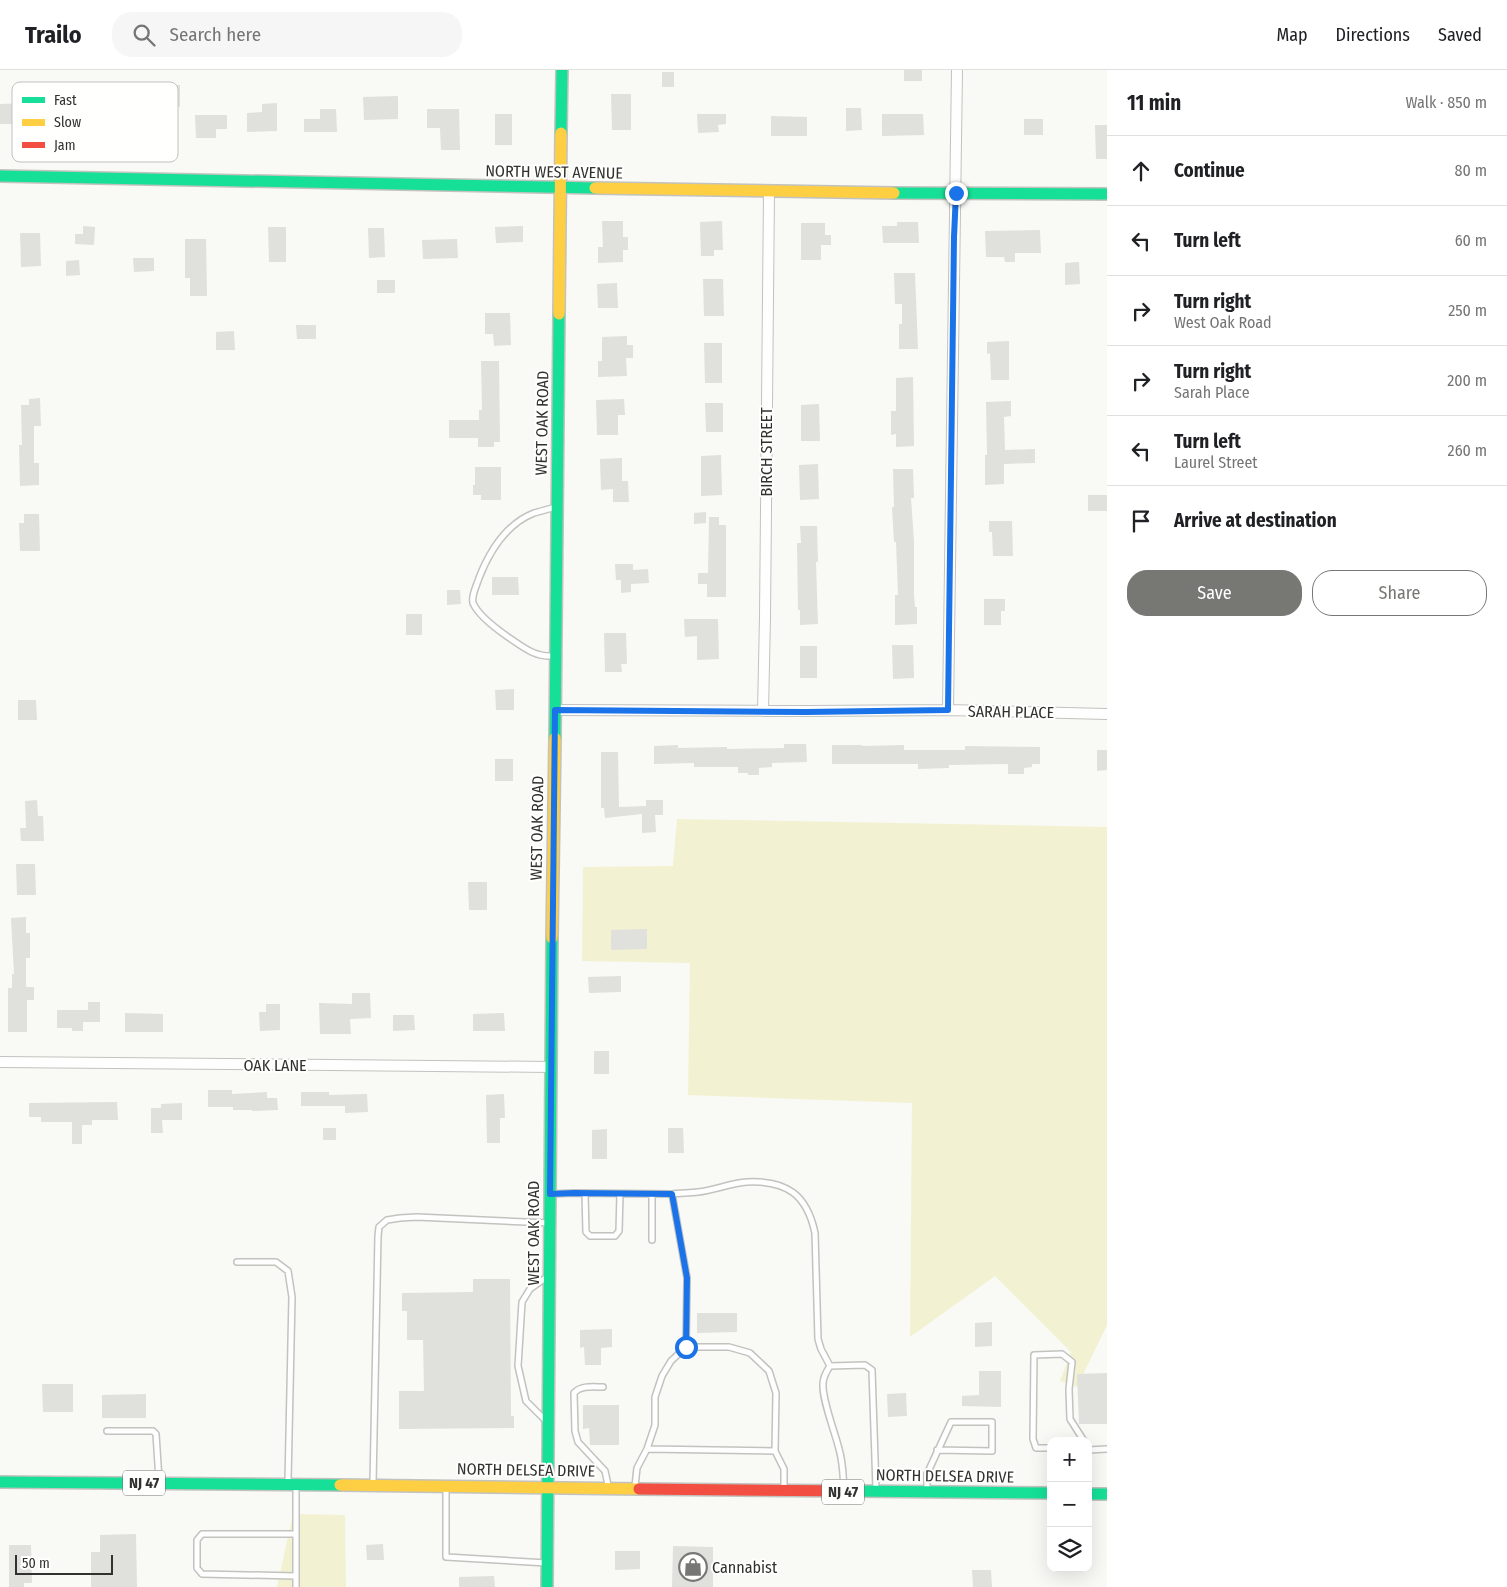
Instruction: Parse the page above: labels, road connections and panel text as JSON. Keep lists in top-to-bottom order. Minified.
{"streets":{"street":["NORTH WEST AVENUE","WEST OAK ROAD","BIRCH STREET","SARAH PLACE","OAK LANE","NORTH DELSEA DRIVE","NJ 47"]},"crossings":[["NORTH WEST AVENUE","WEST OAK ROAD"],["NORTH WEST AVENUE","BIRCH STREET"],["WEST OAK ROAD","SARAH PLACE"],["WEST OAK ROAD","OAK LANE"],["WEST OAK ROAD","NORTH DELSEA DRIVE"],["BIRCH STREET","SARAH PLACE"]],"places":{"shop":["Cannabist"]},"legend":["Fast","Slow","Jam"],"scale_bar":"50 m","page":{"header":"Trailo","search":"Search here","nav":["Map","Directions","Saved"],"heading":["11 min","Walk · 850 m"],"list":[["Continue","80 m"],["Turn left","60 m"],["Turn right","West Oak Road","250 m"],["Turn right","Sarah Place","200 m"],["Turn left","Laurel Street","260 m"],"Arrive at destination"],"buttons":["Save","Share"],"map_buttons":["+","−"],"scale":"50 m"}}
